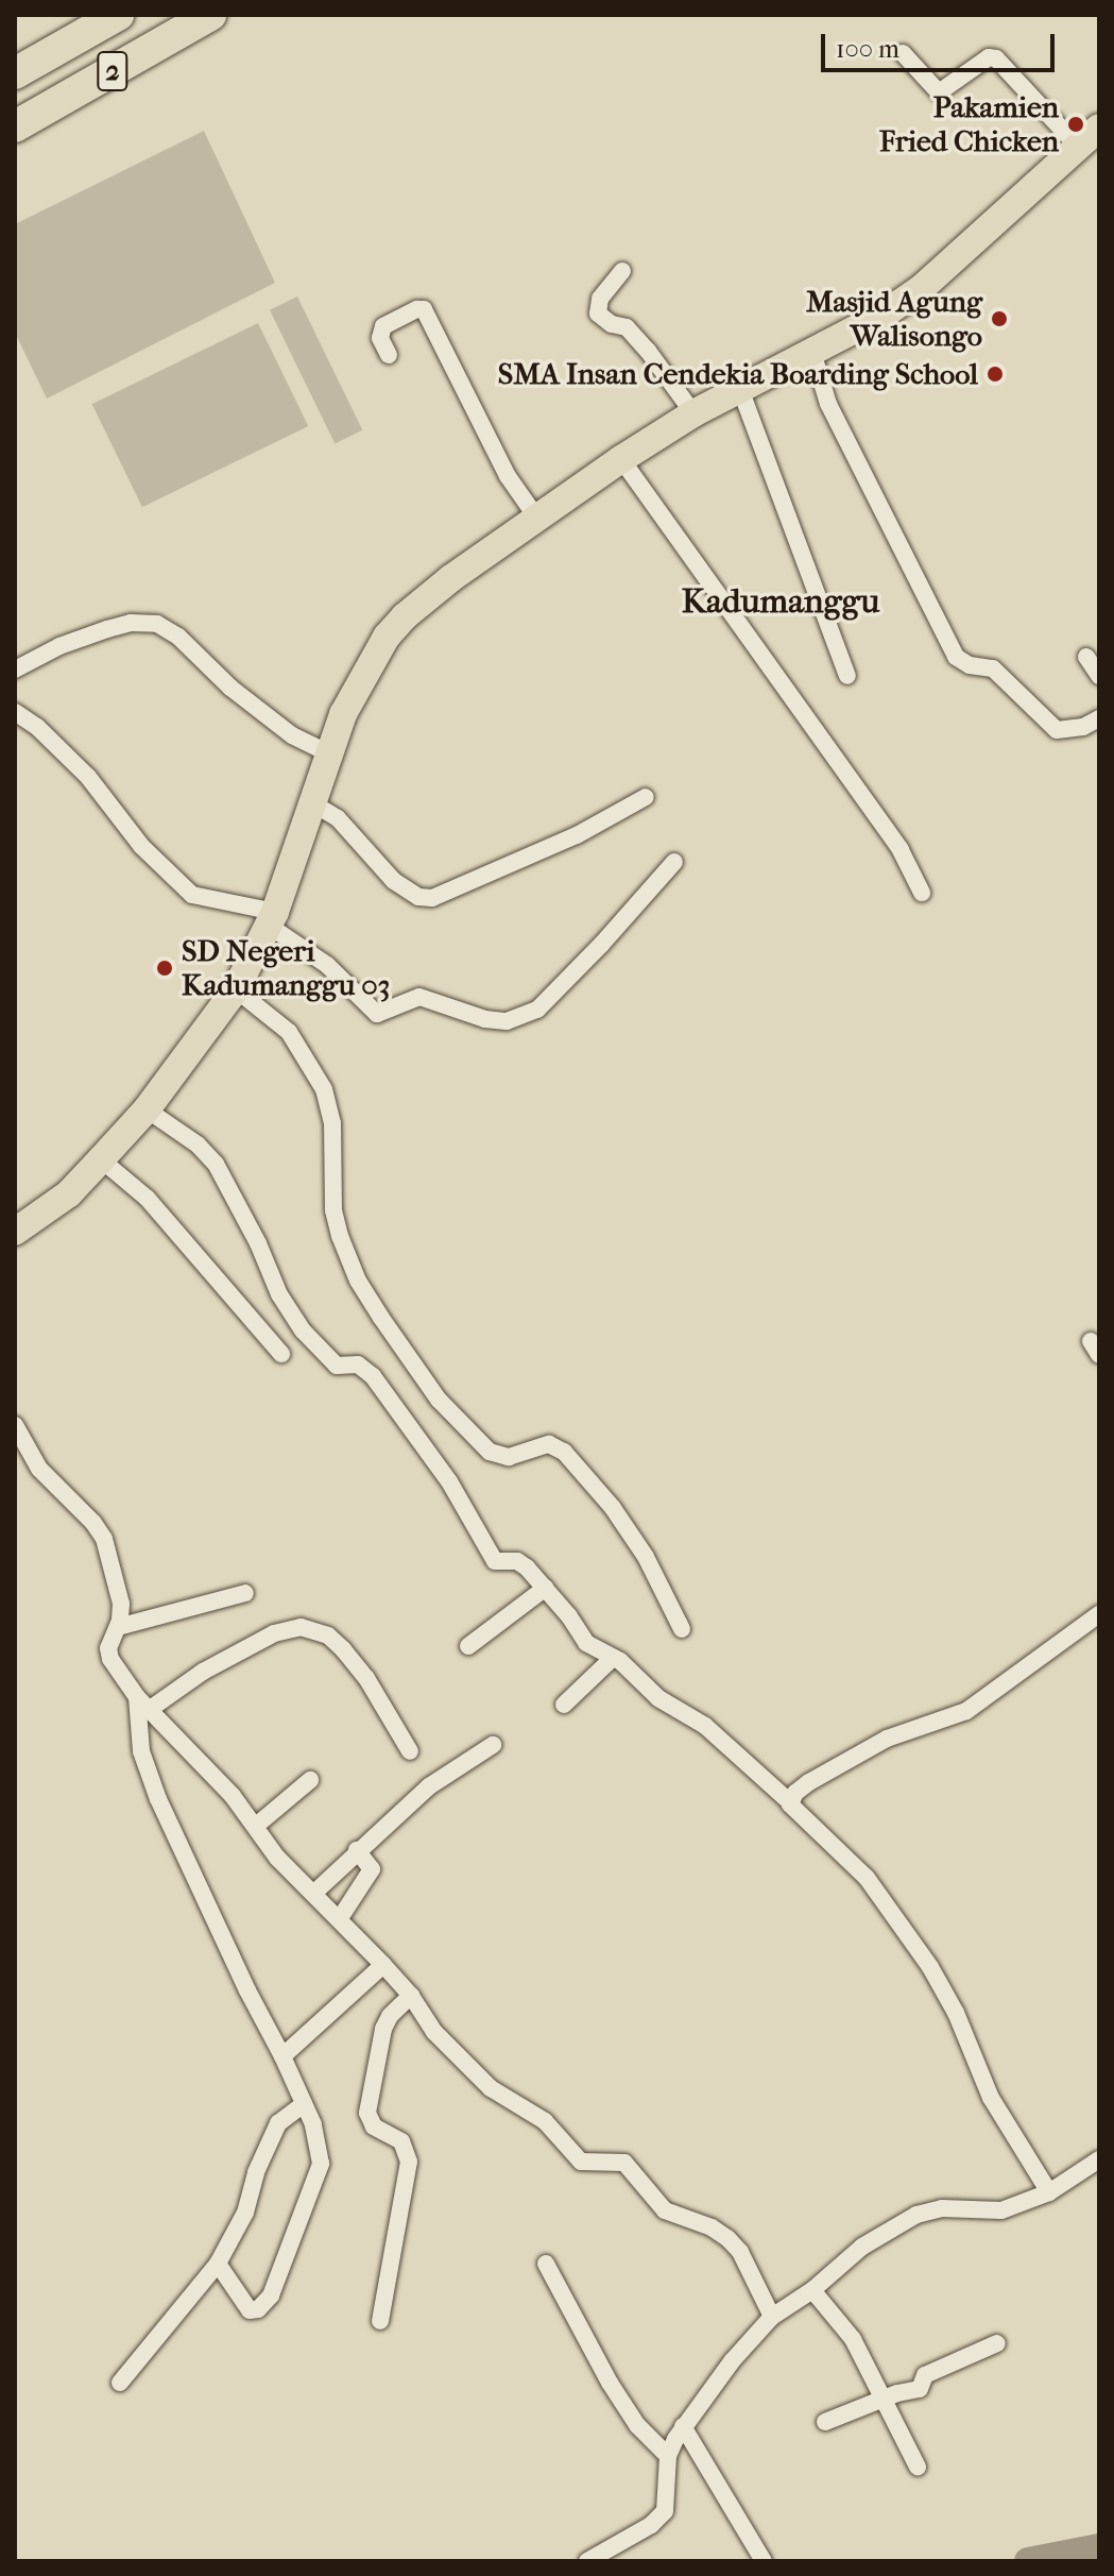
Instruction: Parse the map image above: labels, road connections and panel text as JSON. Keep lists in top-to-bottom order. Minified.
{"streets":{"highway":["2"]},"districts":["Kadumanggu"],"places":["Pakamien Fried Chicken","Masjid Agung Walisongo","SMA Insan Cendekia Boarding School","SD Negeri Kadumanggu 03"],"scale_bar":"100 m"}
